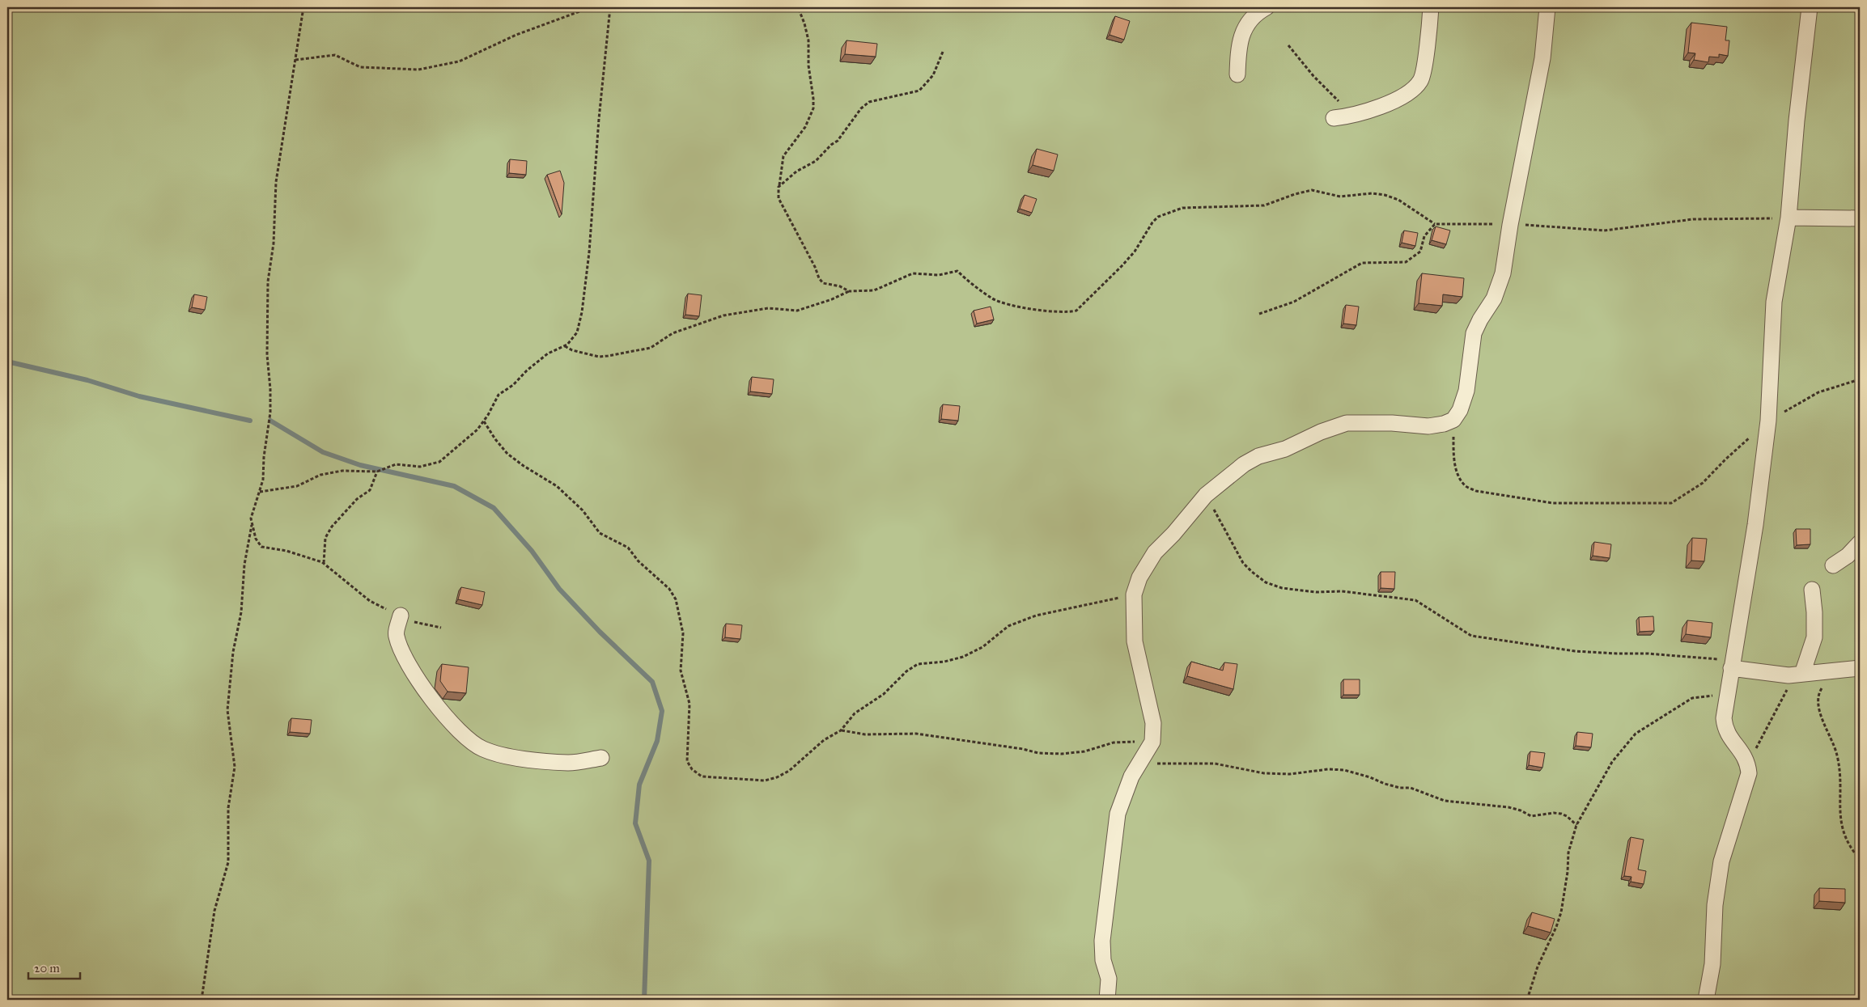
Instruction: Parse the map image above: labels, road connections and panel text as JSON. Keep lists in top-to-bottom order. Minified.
{"scale_bar":"20 m"}
